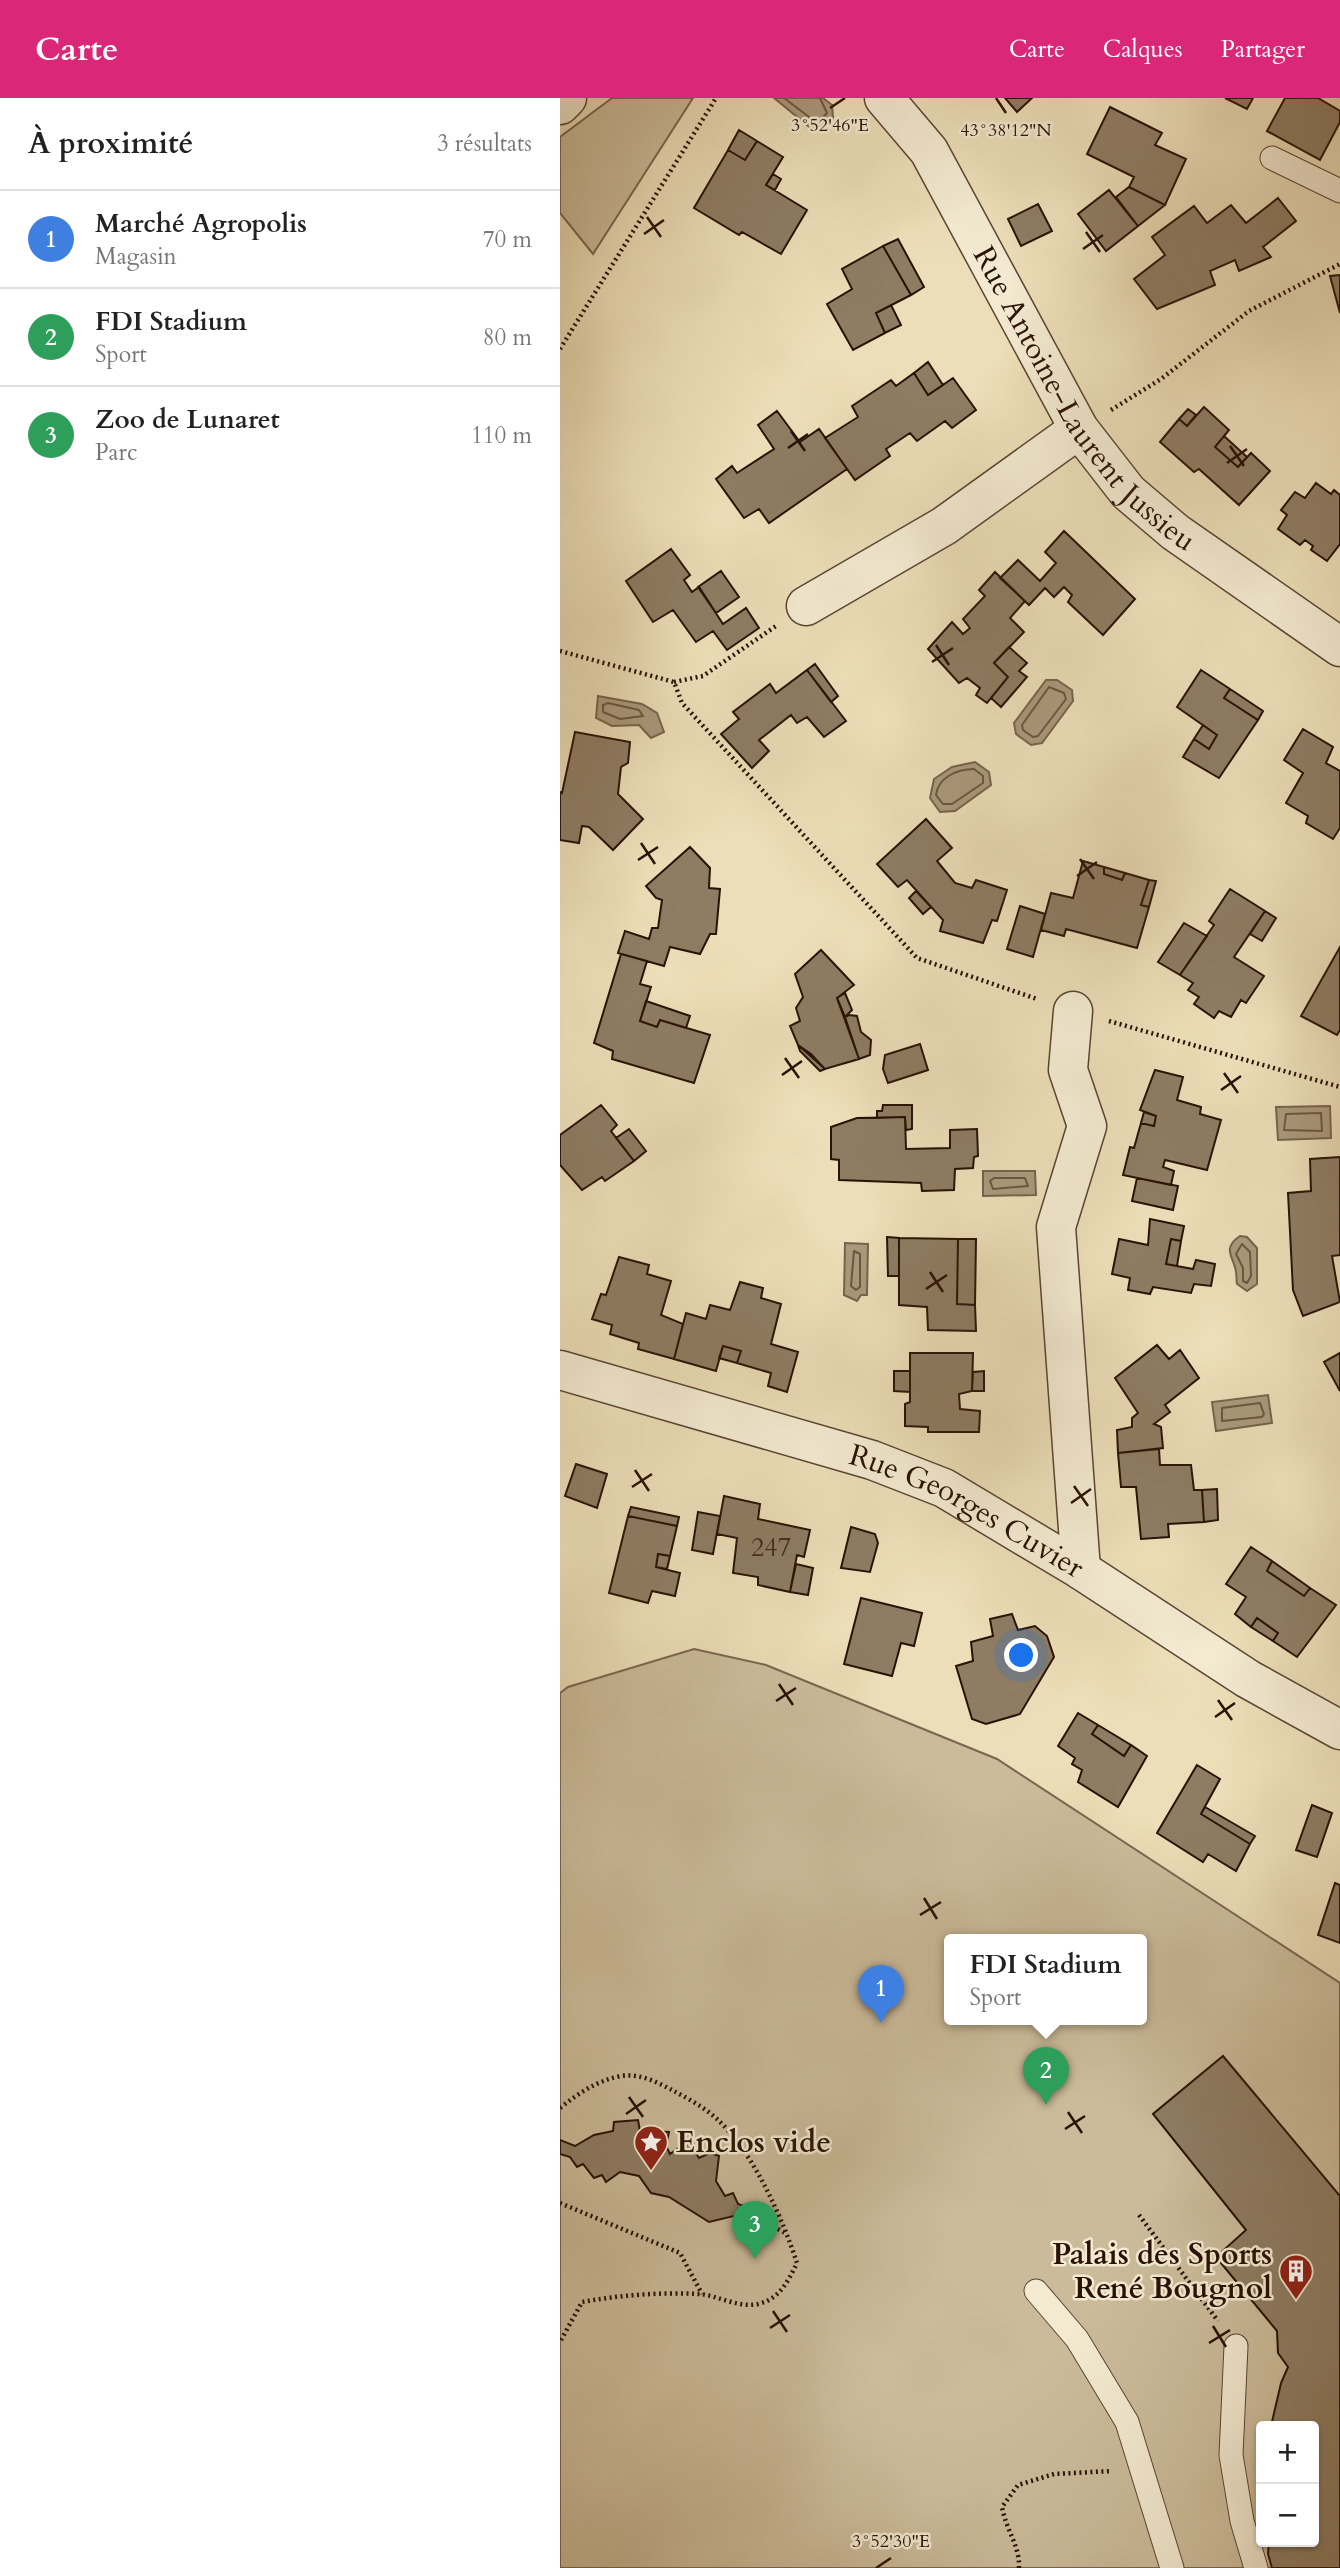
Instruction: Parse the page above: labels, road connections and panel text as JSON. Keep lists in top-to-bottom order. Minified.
{"streets":{"street":["Rue Antoine-Laurent Jussieu","Rue Georges Cuvier"]},"places":{"place":["Enclos vide"],"building":["Palais des Sports René Bougnol"]},"house_numbers":["247"],"page":{"header":"Carte","nav":["Carte","Calques","Partager"],"heading":["À proximité","3 résultats"],"list":[{"mark":"1","name":"Marché Agropolis","note":"Magasin","value":"70 m"},{"mark":"2","name":"FDI Stadium","note":"Sport","value":"80 m"},{"mark":"3","name":"Zoo de Lunaret","note":"Parc","value":"110 m"}],"popup":["FDI Stadium","Sport"],"pins":["1","2","3"],"map_buttons":["+","−"]},"coordinates":["3°52'46\"E","43°38'12\"N","3°52'30\"E"]}
